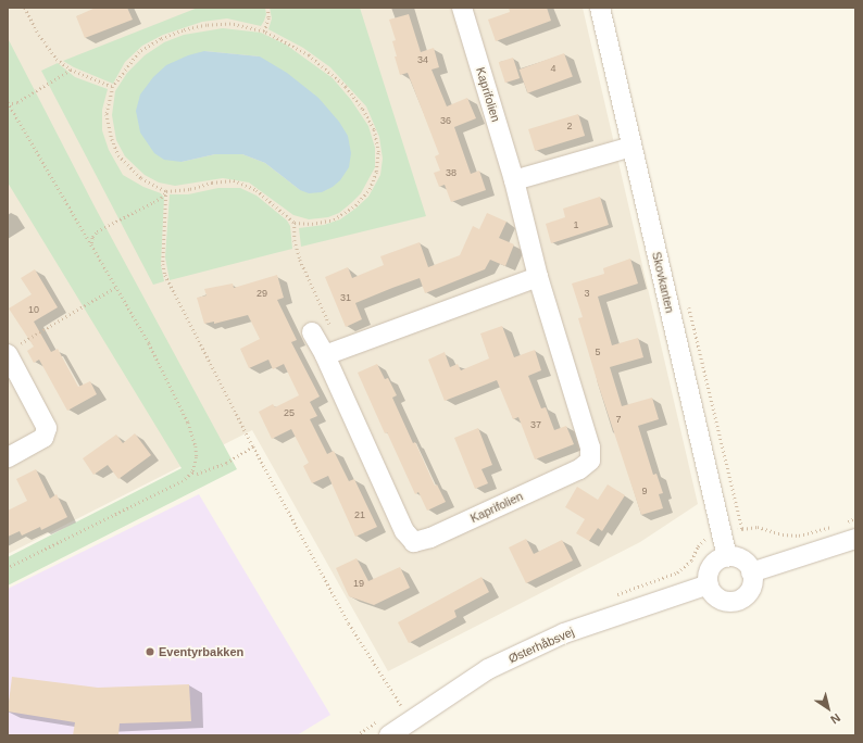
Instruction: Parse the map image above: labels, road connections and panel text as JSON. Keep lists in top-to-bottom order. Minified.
{"streets":{"street":["Kaprifolien","Skovkanten","Østerhåbsvej"]},"crossings":[["Skovkanten","Østerhåbsvej"]],"places":["Eventyrbakken"],"house_numbers":["34","4","36","2","38","1","29","3","31","10","5","25","7","37","9","21","19"],"north":"bottom right"}
